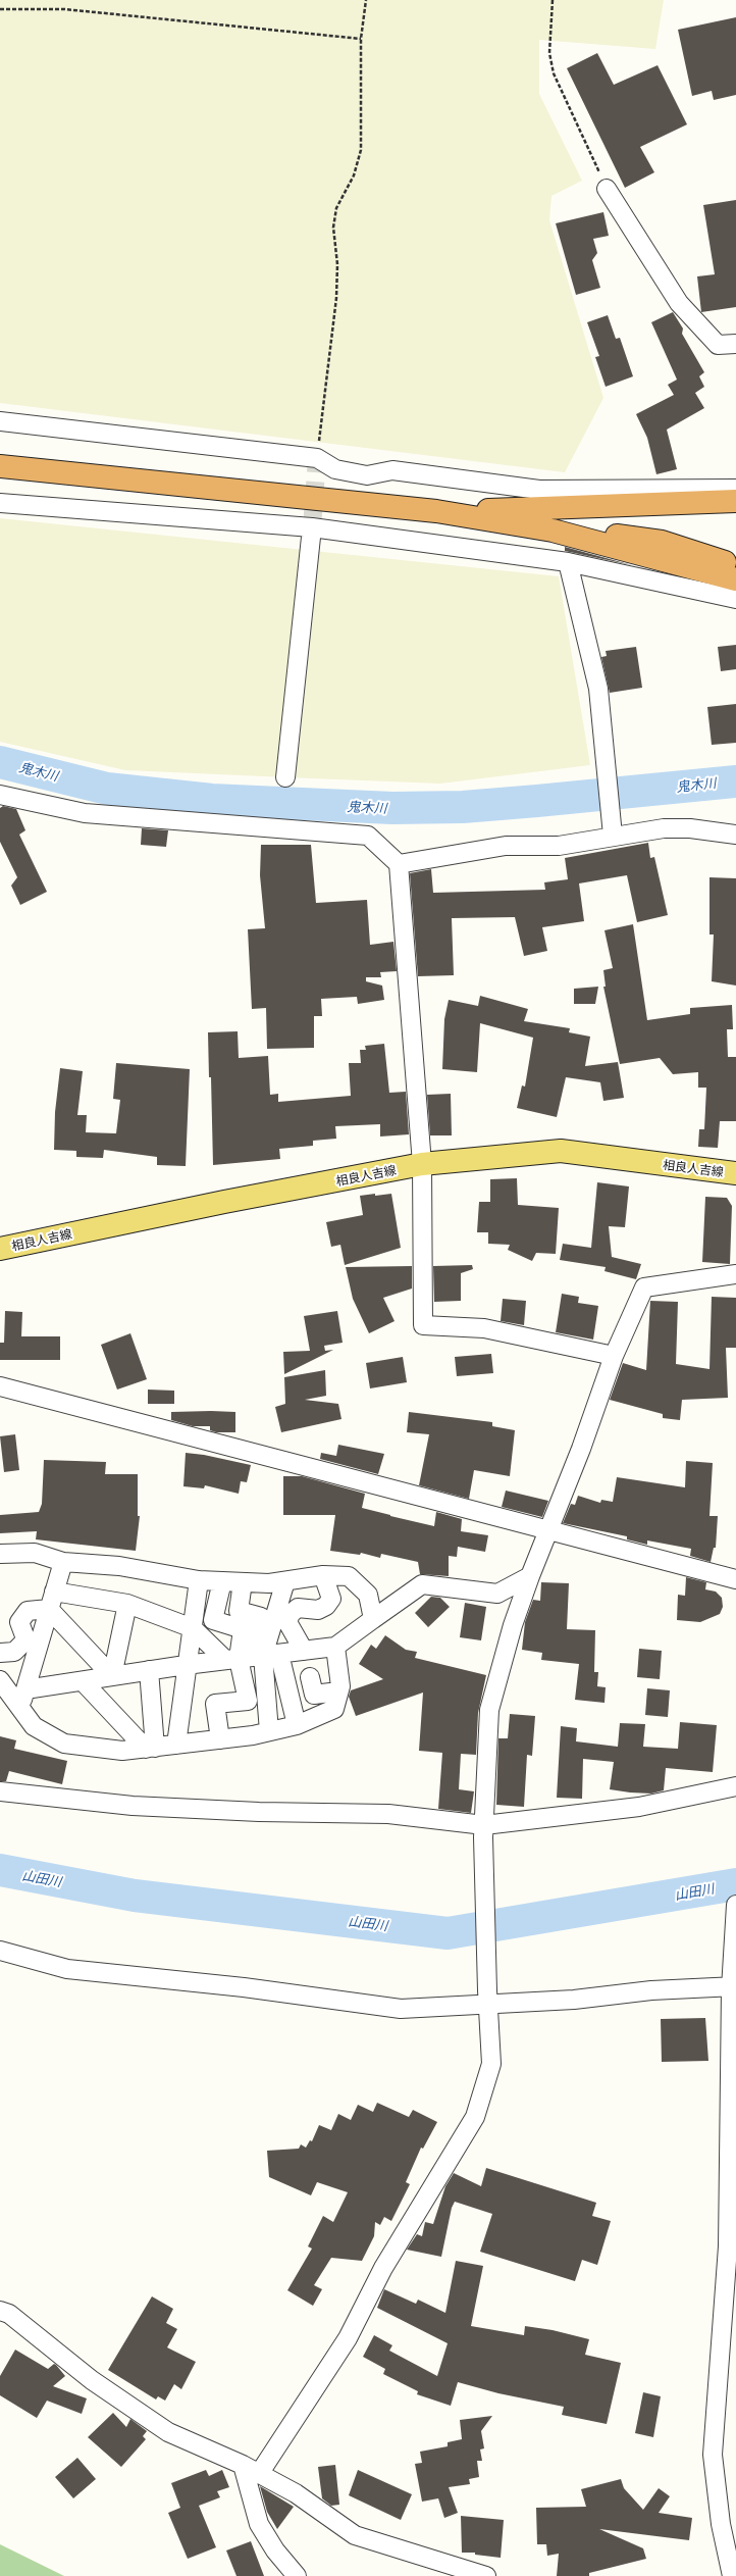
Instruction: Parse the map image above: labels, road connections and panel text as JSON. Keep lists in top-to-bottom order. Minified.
{"streets":{"main road":["相良人吉線"]},"water":["鬼木川","山田川"]}
